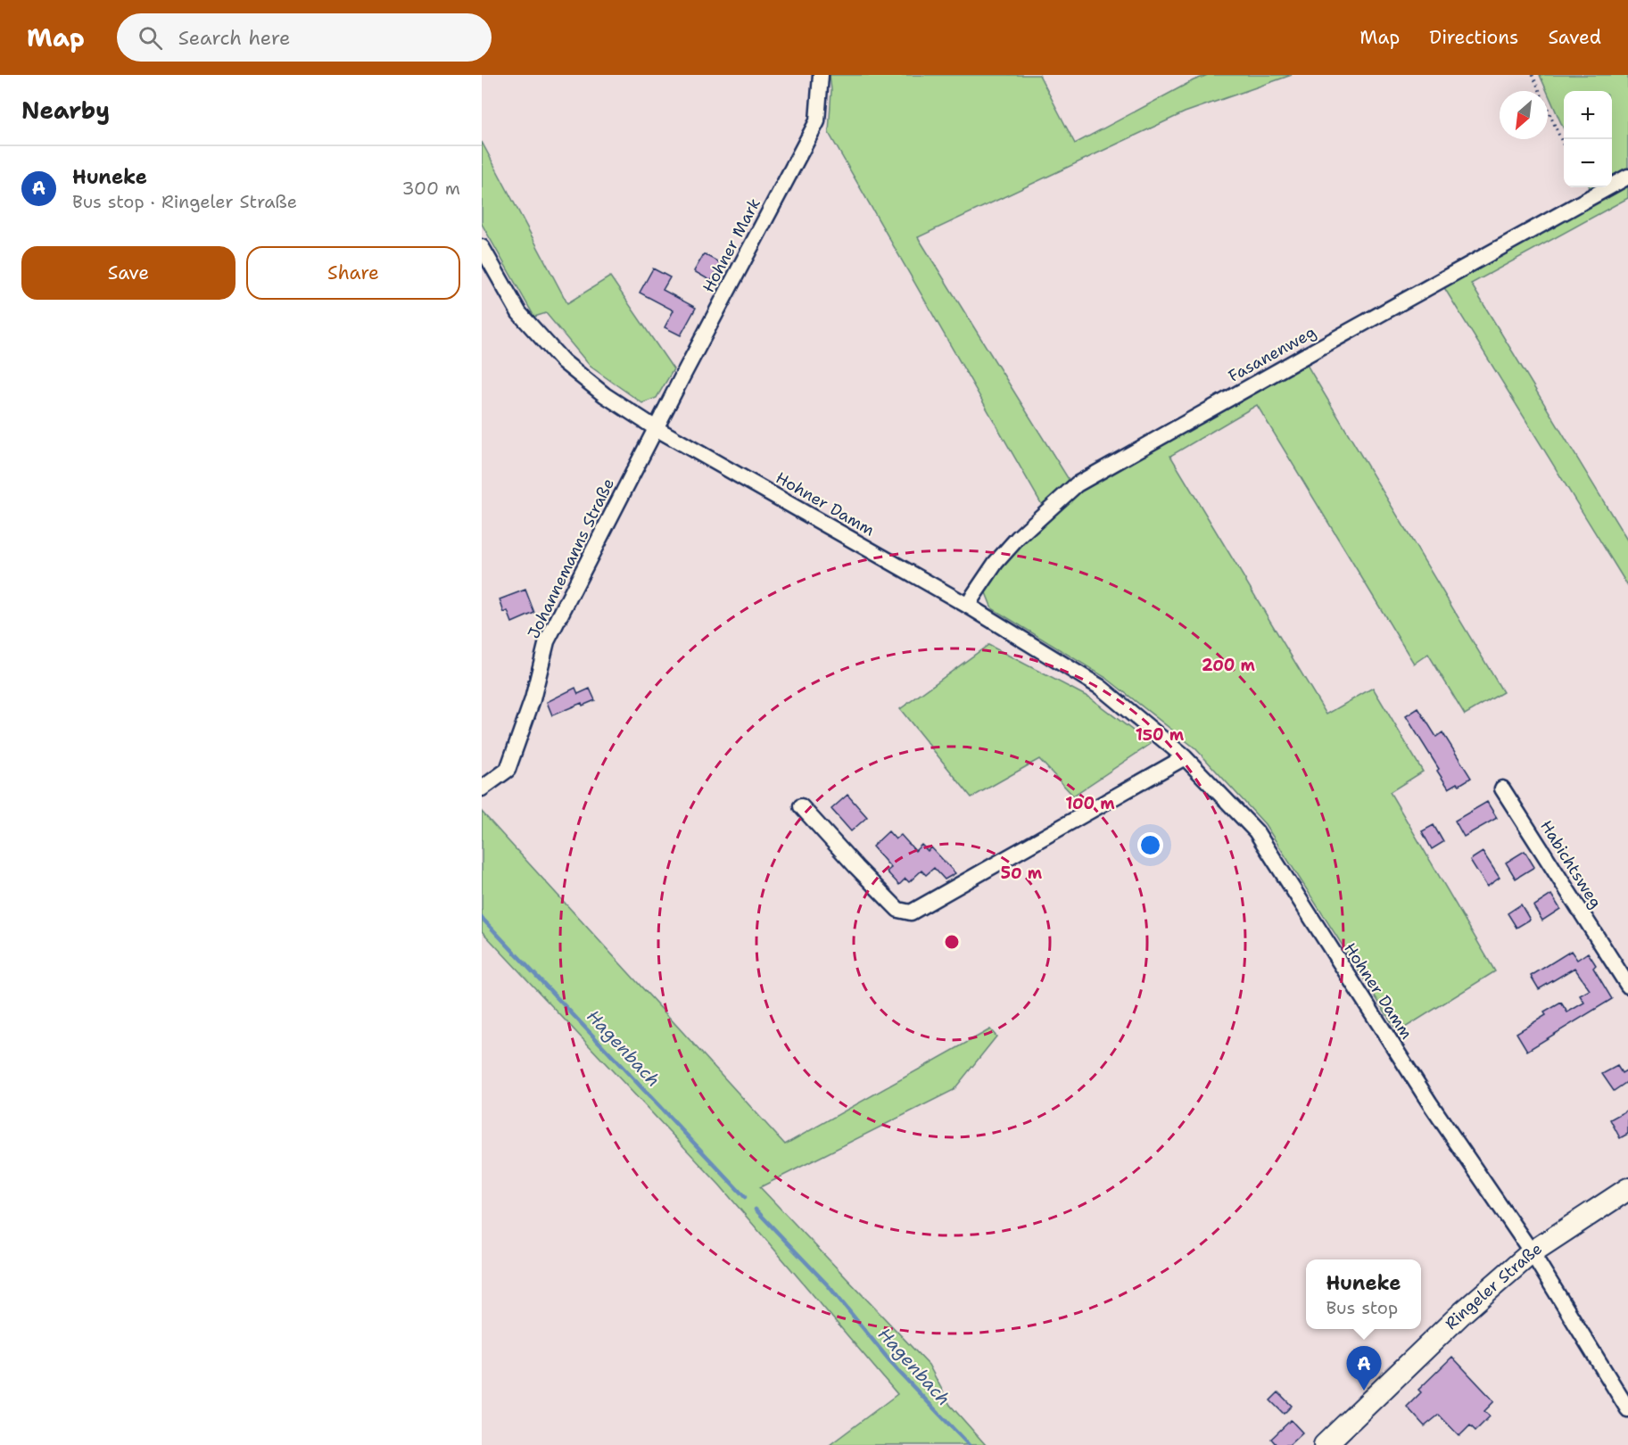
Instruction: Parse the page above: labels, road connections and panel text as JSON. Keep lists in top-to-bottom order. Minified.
{"streets":{"street":["Hohner Mark","Fasanenweg","Hohner Damm","Johannemanns Straße","Habichtsweg","Ringeler Straße"]},"crossings":[["Hohner Mark","Hohner Damm"],["Hohner Mark","Johannemanns Straße"],["Fasanenweg","Hohner Damm"],["Hohner Damm","Johannemanns Straße"],["Hohner Damm","Ringeler Straße"]],"water":["Hagenbach"],"north":"bottom left","page":{"header":"Map","search":"Search here","nav":["Map","Directions","Saved"],"heading":"Nearby","map_buttons":["+","−"],"list":[{"mark":"A","name":"Huneke","note":"Bus stop · Ringeler Straße","value":"300 m"}],"buttons":["Save","Share"],"popup":["Huneke","Bus stop"],"pins":"A"},"rings":["200 m","150 m","100 m","50 m"]}
